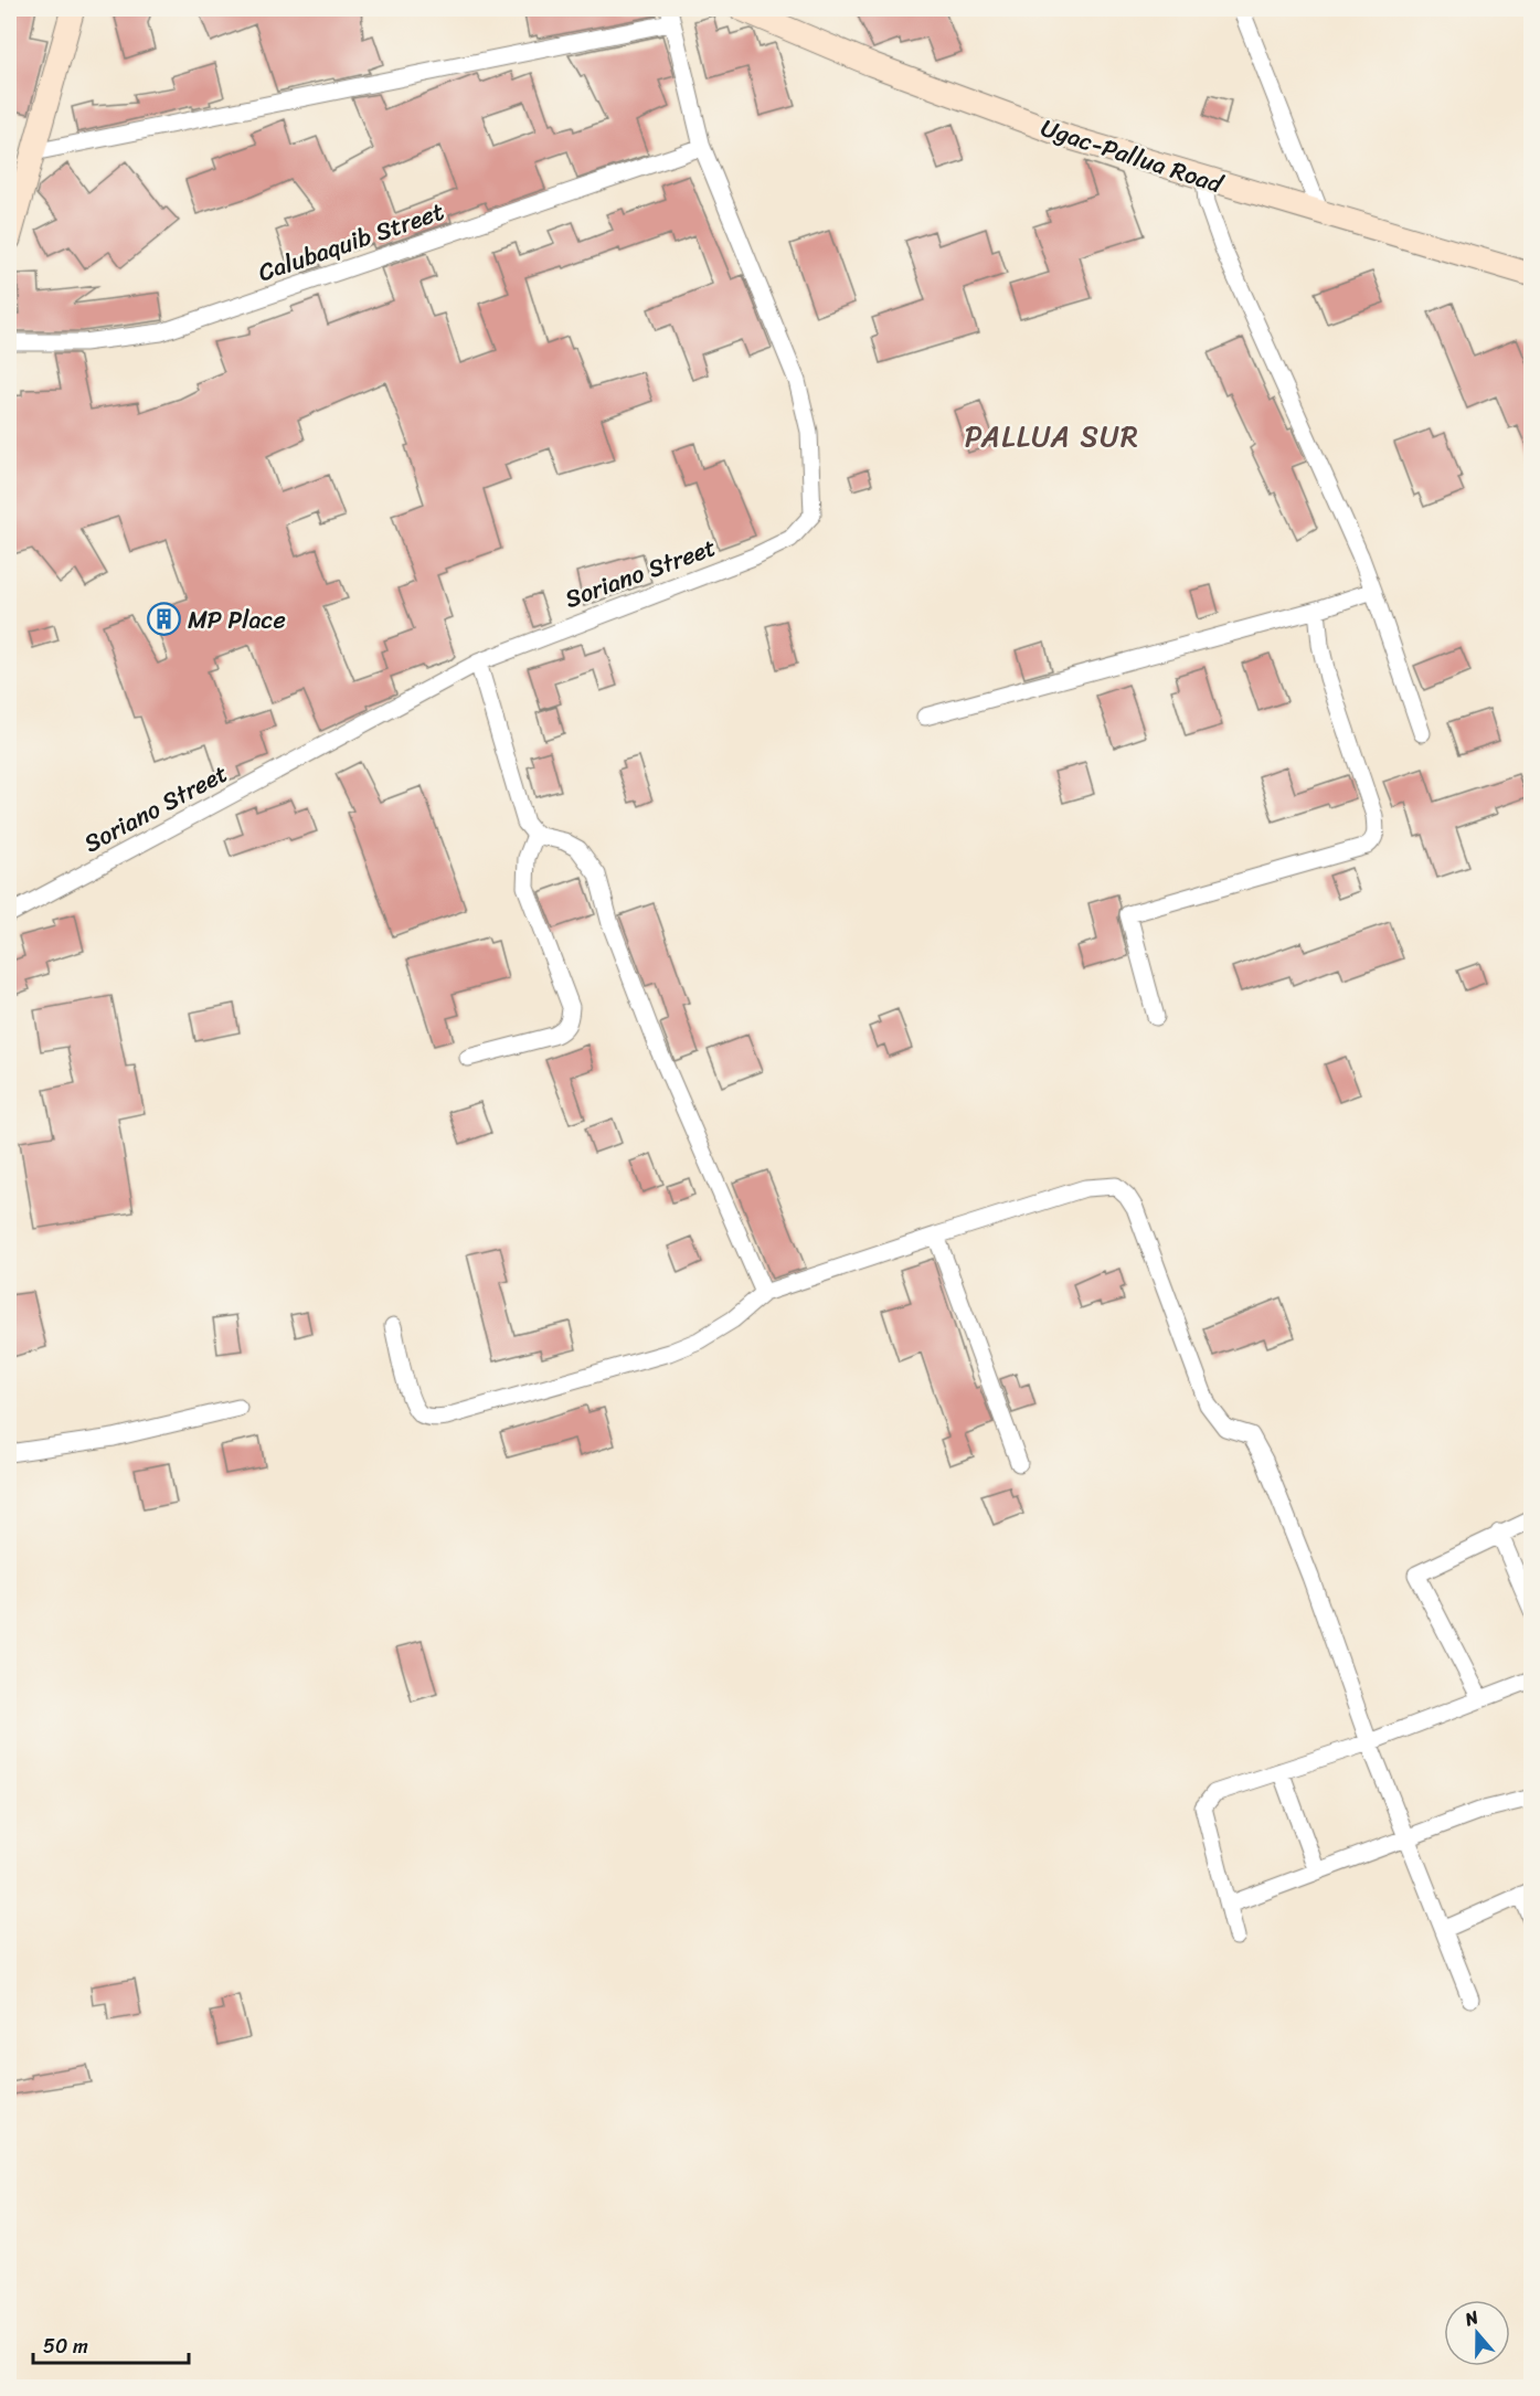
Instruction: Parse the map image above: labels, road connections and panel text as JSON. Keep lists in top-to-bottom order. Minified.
{"streets":{"street":["Ugac-Pallua Road","Calubaquib Street","Soriano Street"]},"crossings":[["Calubaquib Street","Soriano Street"]],"districts":["PALLUA SUR"],"places":{"building":["MP Place"]},"scale_bar":"50 m","north":"top"}
